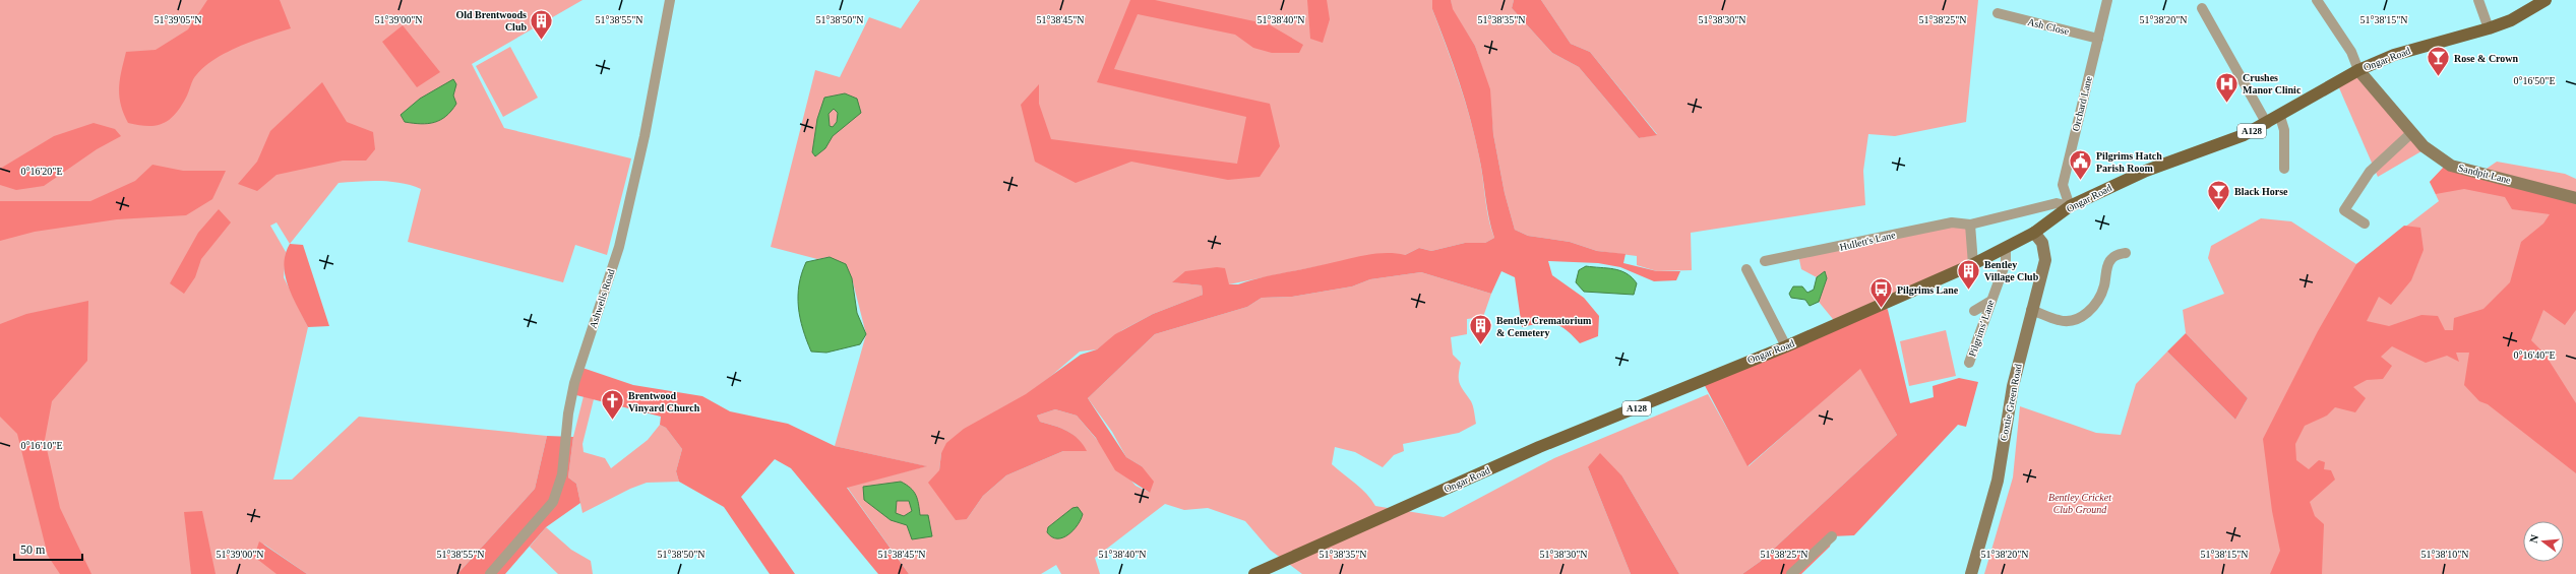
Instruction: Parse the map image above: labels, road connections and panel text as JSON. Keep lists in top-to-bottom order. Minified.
{"streets":{"main road":["Ongar Road","A128"],"street":["Ash Close","Orchard Lane","Sandpit Lane","Hullett's Lane","Ashwells Road","Pilgrims' Lane","Coxtie Green Road"]},"crossings":[["Ash Close","Orchard Lane"],["Ongar Road","Orchard Lane"],["Ongar Road","Sandpit Lane"],["Ongar Road","Hullett's Lane"],["Ongar Road","Pilgrims' Lane"],["Ongar Road","Coxtie Green Road"],["Orchard Lane","Hullett's Lane"]],"parks":["Bentley Cricket Club Ground"],"places":{"building":["Old Brentwoods Club","Bentley Village Club","Bentley Crematorium & Cemetery"],"bar":["Rose & Crown","Black Horse"],"hospital":["Crushes Manor Clinic"],"public building":["Pilgrims Hatch Parish Room"],"bus stop":["Pilgrims Lane"],"church":["Brentwood Vinyard Church"]},"scale_bar":"50 m","north":"left","coordinates":["51°39'05\"N","51°39'00\"N","51°38'55\"N","51°38'50\"N","51°38'45\"N","51°38'40\"N","51°38'35\"N","51°38'30\"N","51°38'25\"N","51°38'20\"N","51°38'15\"N","0°16'50\"E","0°16'20\"E","0°16'40\"E","0°16'10\"E","51°38'10\"N"]}
